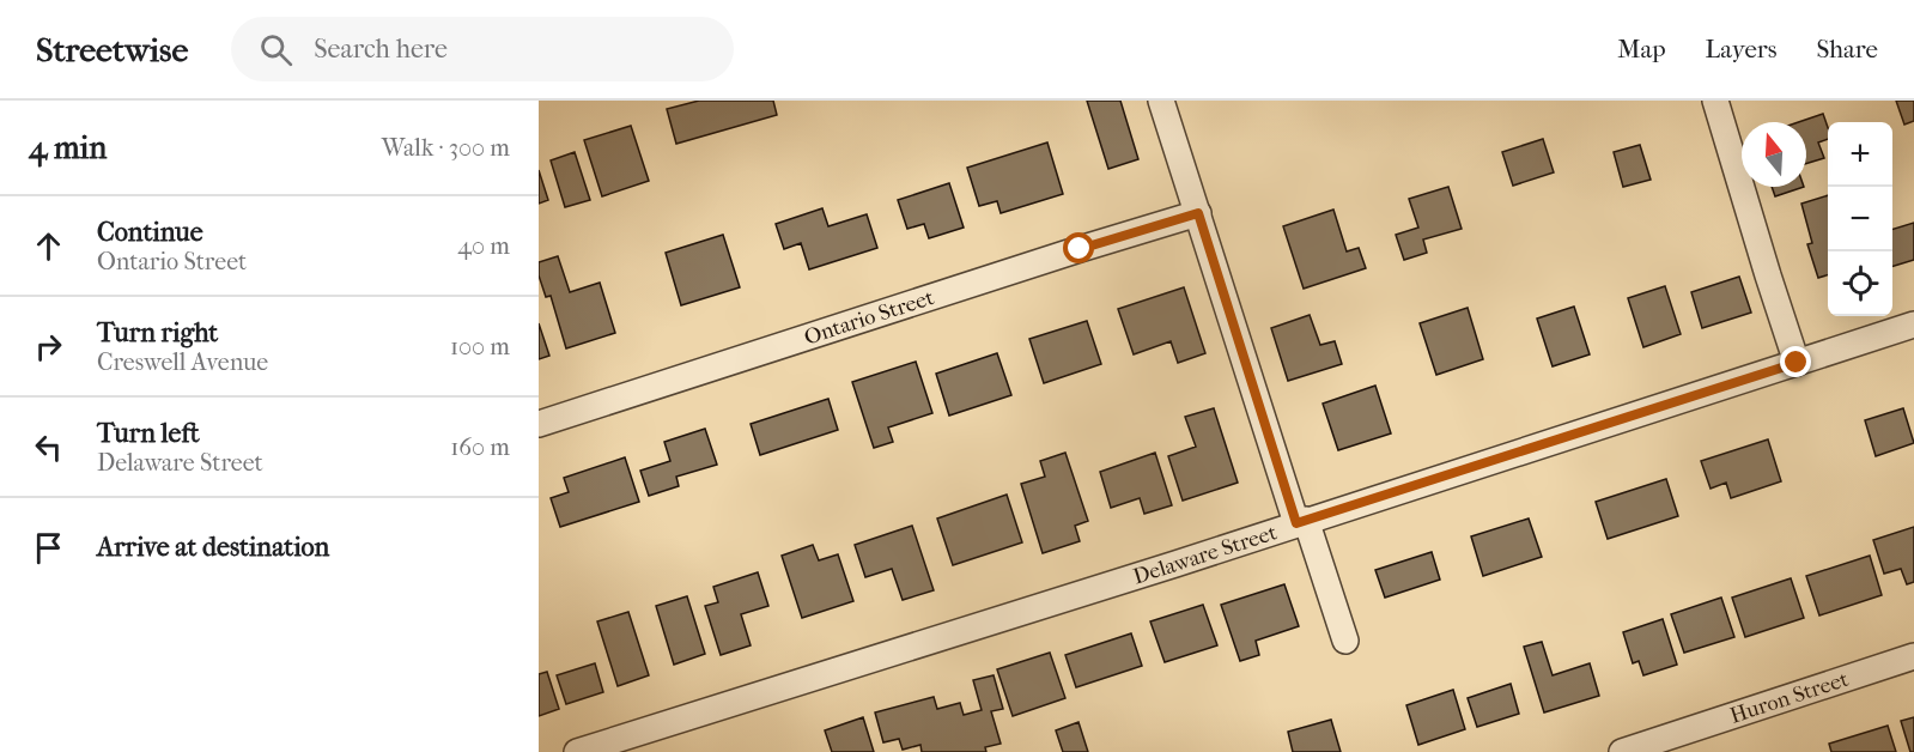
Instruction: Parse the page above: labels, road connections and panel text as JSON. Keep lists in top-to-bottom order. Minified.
{"streets":{"street":["Ontario Street","Delaware Street","Huron Street"]},"north":"top","page":{"header":"Streetwise","search":"Search here","nav":["Map","Layers","Share"],"heading":["4 min","Walk · 300 m"],"map_buttons":["+","−"],"list":[["Continue","Ontario Street","40 m"],["Turn right","Creswell Avenue","100 m"],["Turn left","Delaware Street","160 m"],"Arrive at destination"]}}
